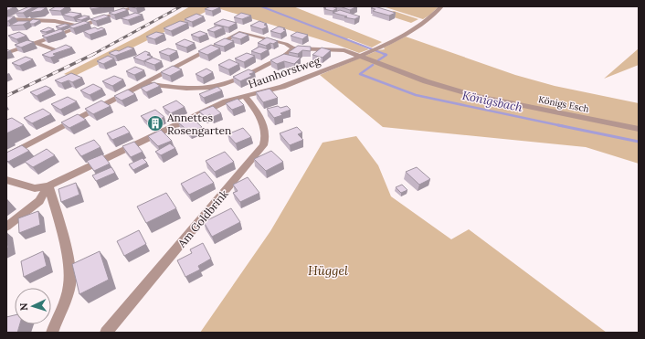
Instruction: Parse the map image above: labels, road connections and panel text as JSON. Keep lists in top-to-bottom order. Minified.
{"streets":{"street":["Haunhorstweg","Königs Esch","Am Goldbrink"]},"crossings":[["Haunhorstweg","Königs Esch"],["Haunhorstweg","Am Goldbrink"]],"water":["Königsbach"],"parks":["Hüggel"],"places":{"building":["Annettes Rosengarten"]},"north":"left"}
